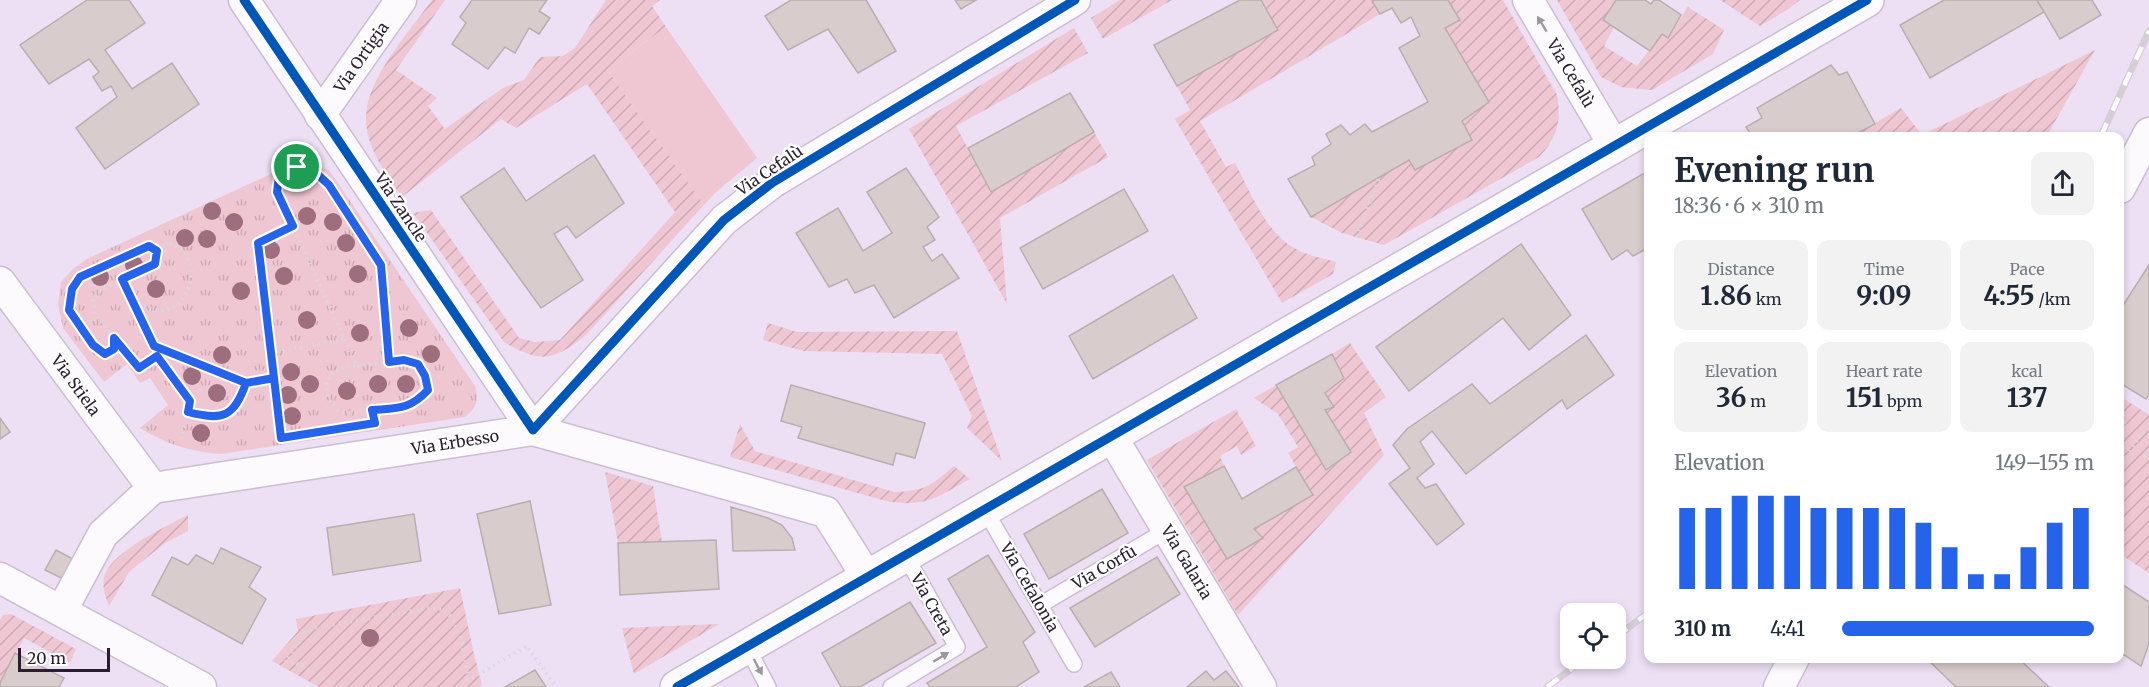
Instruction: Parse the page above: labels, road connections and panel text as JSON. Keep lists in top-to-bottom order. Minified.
{"streets":{"street":["Via Ortigia","Via Cefalù","Via Zancle","Via Stiela","Via Erbesso","Via Galaria"],"lane":["Via Corfù","Via Cefalonia","Via Creta"]},"crossings":[["Via Ortigia","Via Zancle"],["Via Cefalù","Via Zancle"],["Via Cefalù","Via Erbesso"],["Via Zancle","Via Erbesso"],["Via Stiela","Via Erbesso"],["Via Galaria","Via Corfù"],["Via Corfù","Via Cefalonia"]],"scale_bar":"20 m","page":{"heading":["Evening run","18:36 · 6 × 310 m"],"stats":[["Distance","1.86 km"],["Time","9:09"],["Pace","4:55 /km"],["Elevation","36 m"],["Heart rate","151 bpm"],["kcal","137"]],"chart":["Elevation","149–155 m"],"list":[{"name":"310 m","note":"4:41"}],"scale":"20 m"}}
